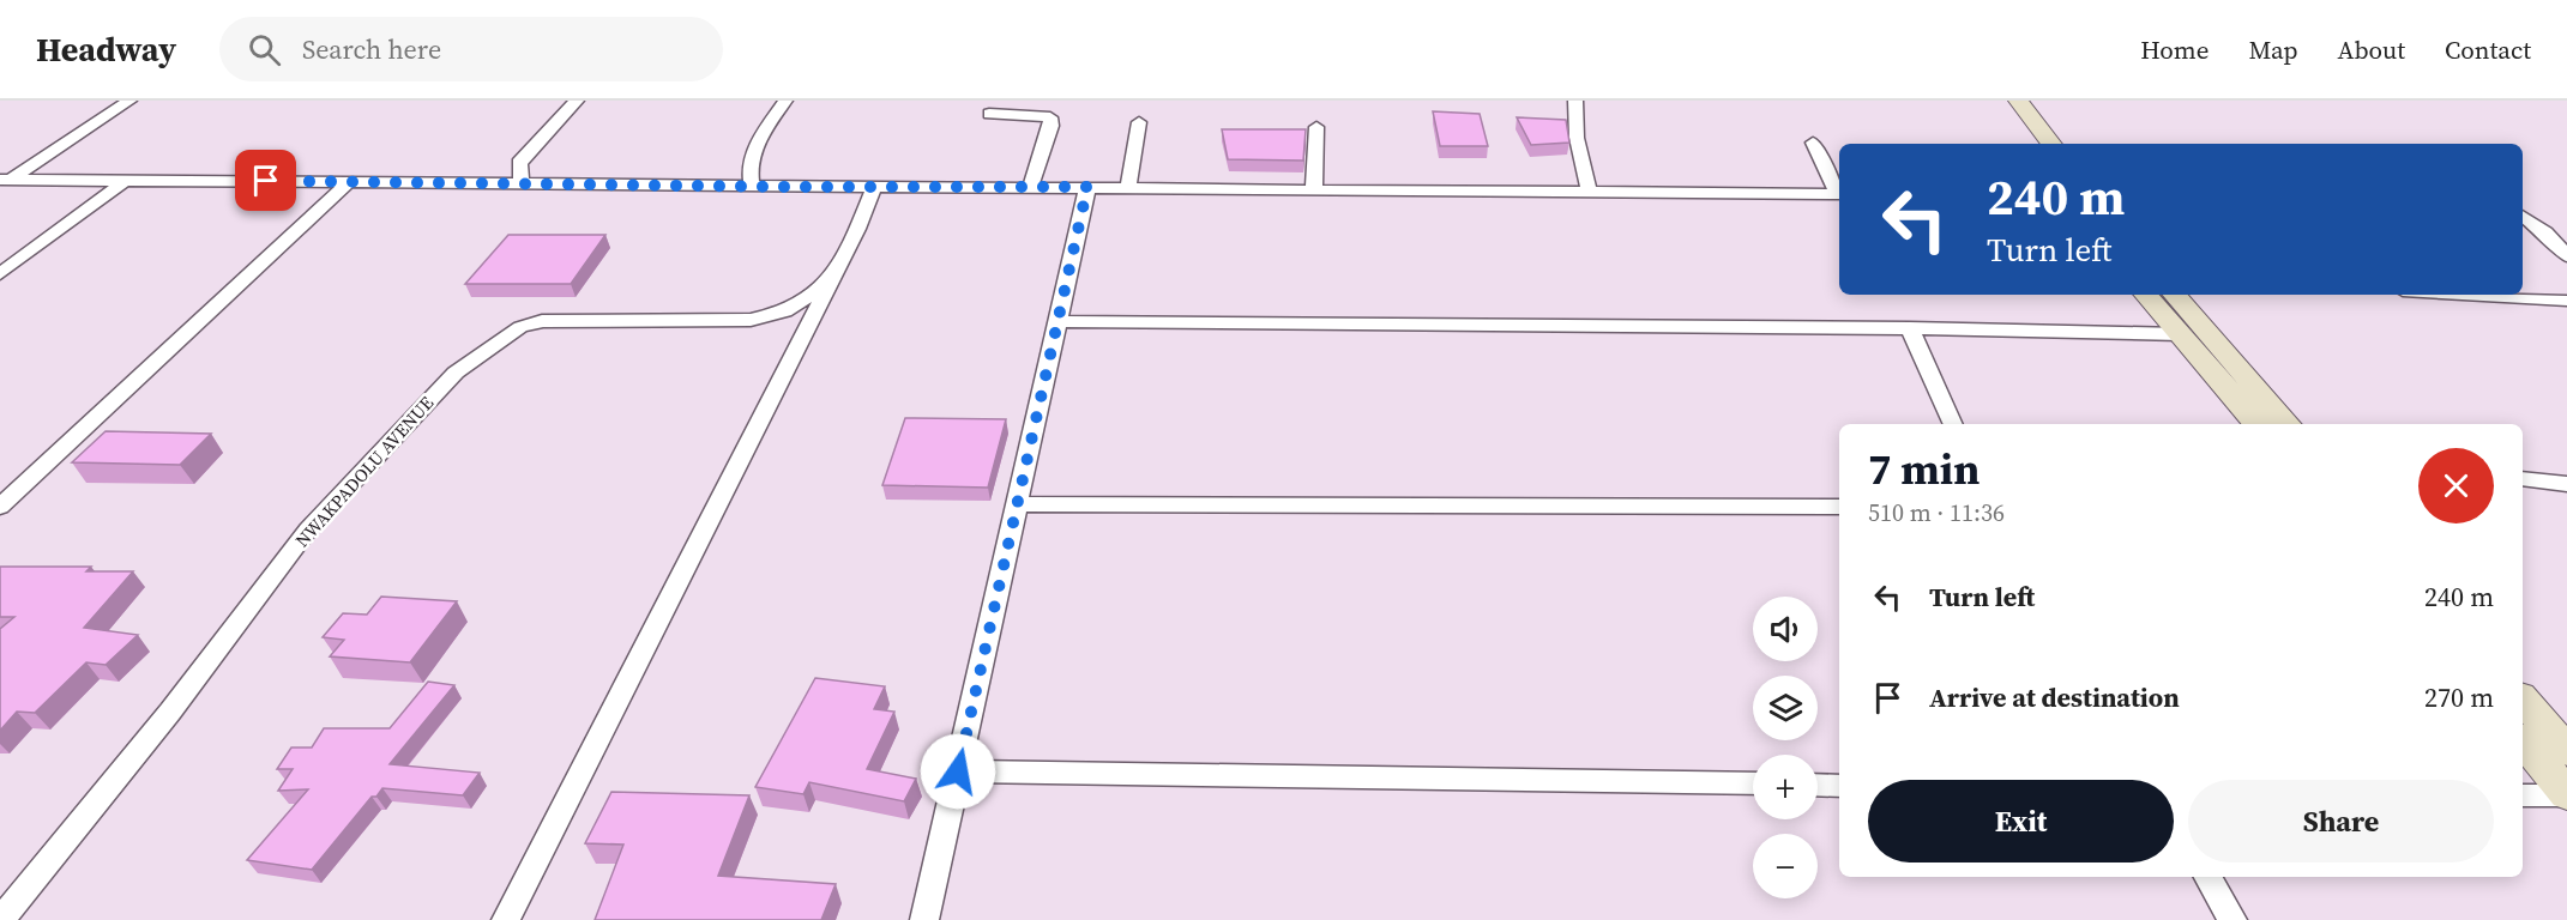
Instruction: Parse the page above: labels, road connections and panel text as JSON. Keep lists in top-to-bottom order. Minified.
{"streets":{"street":["NWAKPADOLU AVENUE"]},"page":{"header":"Headway","search":"Search here","nav":["Home","Map","About","Contact"],"turn":["240 m","Turn left"],"heading":["7 min","510 m · 11:36"],"list":[{"name":"Turn left","value":"240 m"},{"name":"Arrive at destination","value":"270 m"}],"map_buttons":["+","−"],"buttons":["Exit","Share"]}}
